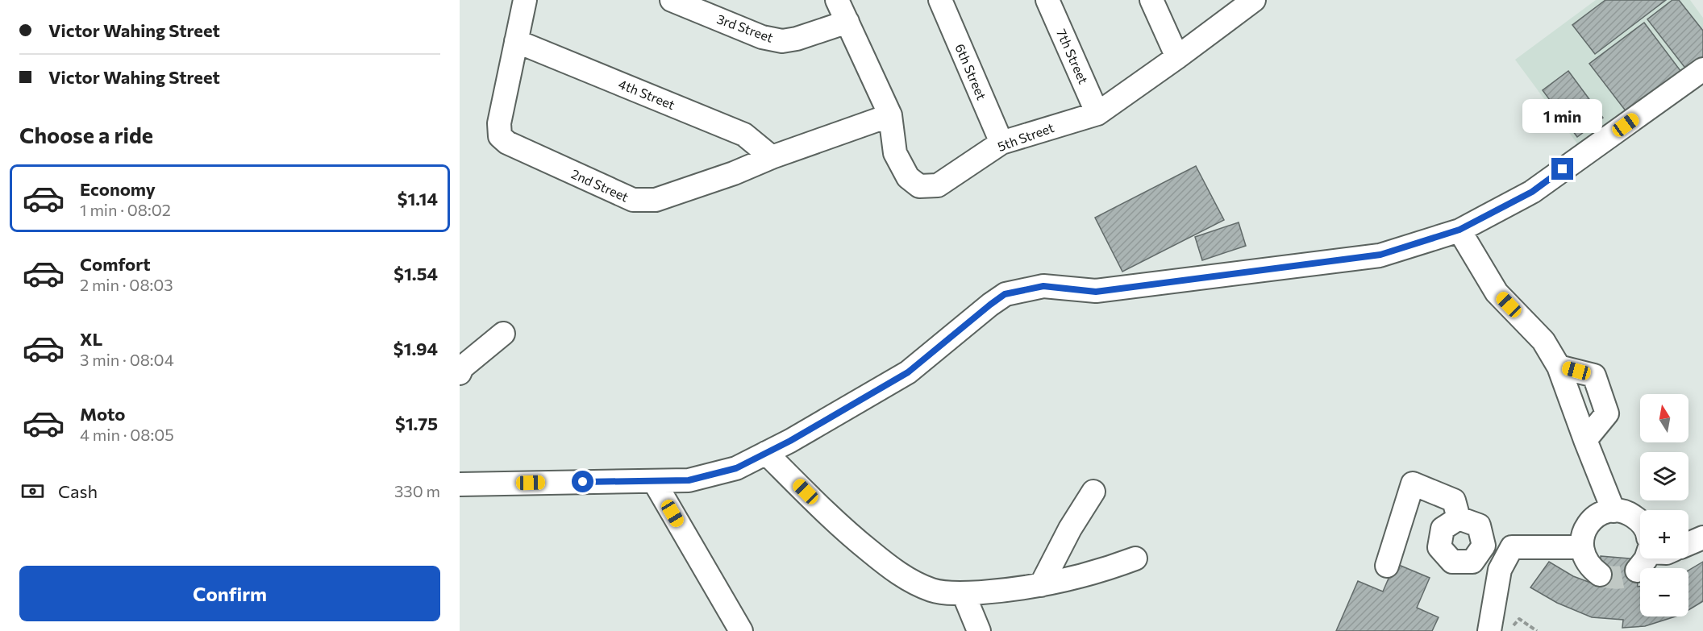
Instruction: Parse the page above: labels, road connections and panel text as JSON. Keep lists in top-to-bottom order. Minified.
{"streets":{"street":["3rd Street","7th Street","6th Street","4th Street","5th Street","2nd Street"]},"crossings":[["3rd Street","5th Street"],["7th Street","5th Street"],["6th Street","5th Street"],["4th Street","2nd Street"],["5th Street","2nd Street"]],"north":"top","page":{"banner":["Victor Wahing Street","Victor Wahing Street"],"bubble":"1 min","heading":"Choose a ride","list":[{"name":"Economy","note":"1 min · 08:02","value":"$1.14"},{"name":"Comfort","note":"2 min · 08:03","value":"$1.54"},{"name":"XL","note":"3 min · 08:04","value":"$1.94"},{"name":"Moto","note":"4 min · 08:05","value":"$1.75"}],"map_buttons":["+","−"],"pay":["Cash","330 m"],"buttons":"Confirm"}}
